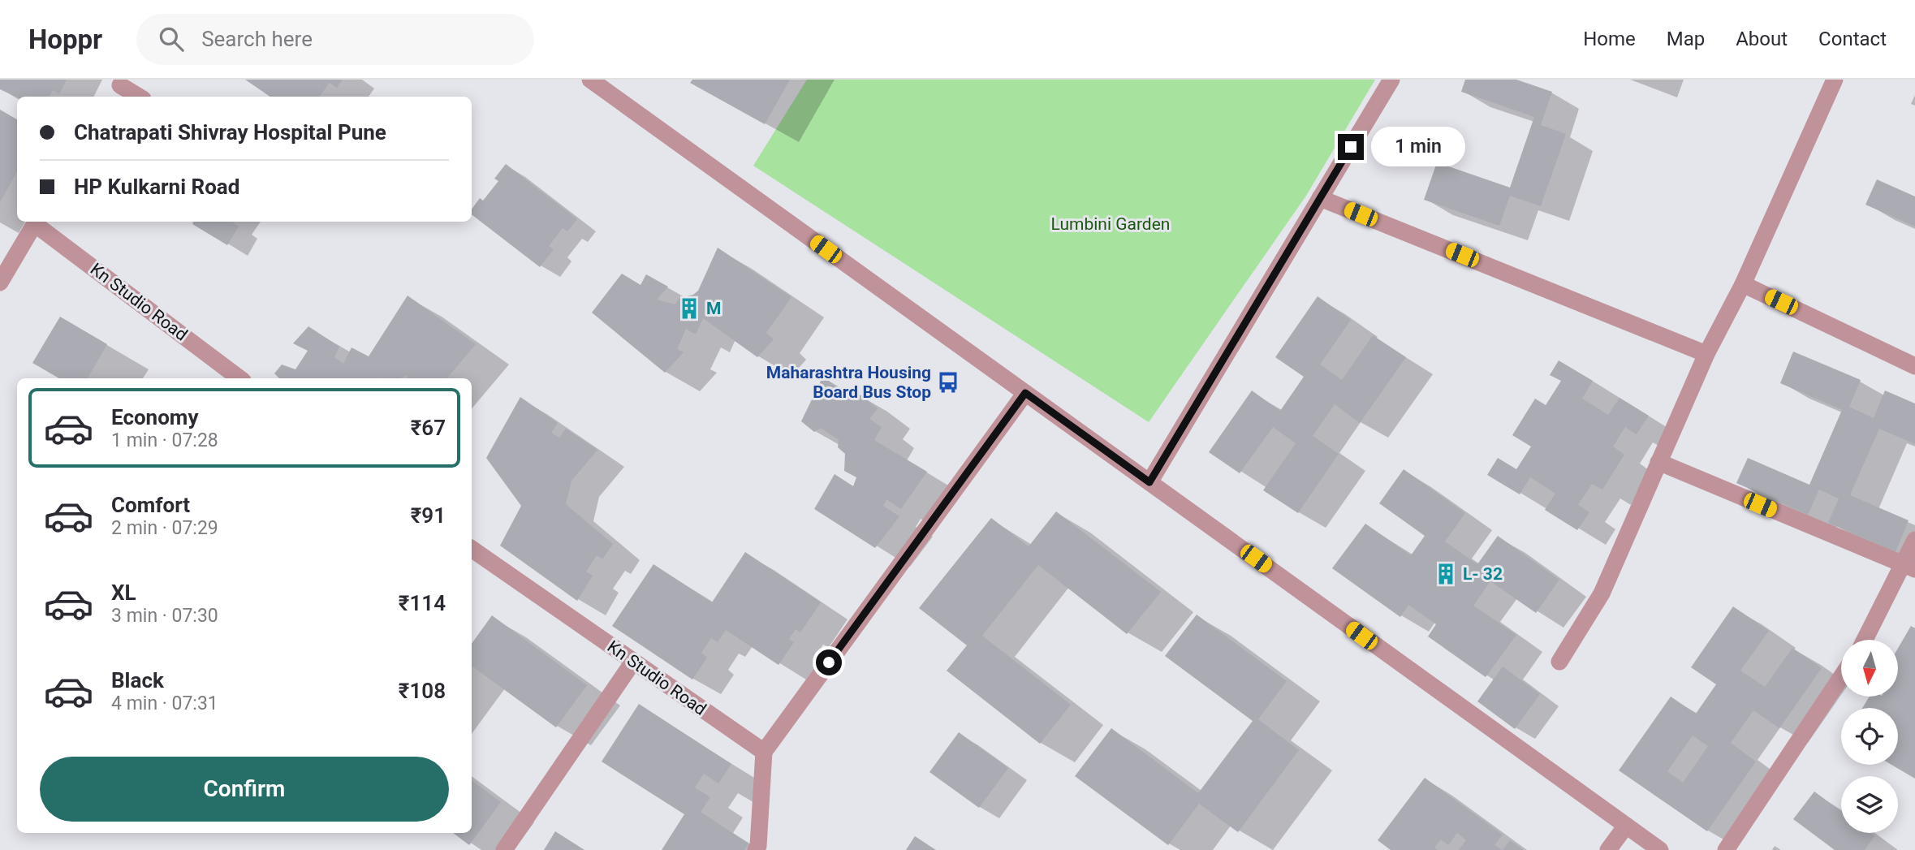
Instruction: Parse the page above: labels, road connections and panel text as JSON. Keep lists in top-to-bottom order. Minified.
{"streets":{"street":["Kn Studio Road"]},"parks":["Lumbini Garden"],"places":{"building":["M","L- 32"],"bus stop":["Maharashtra Housing Board Bus Stop"]},"north":"bottom","page":{"header":"Hoppr","search":"Search here","nav":["Home","Map","About","Contact"],"banner":["Chatrapati Shivray Hospital Pune","HP Kulkarni Road"],"bubble":"1 min","list":[{"name":"Economy","note":"1 min · 07:28","value":"₹67"},{"name":"Comfort","note":"2 min · 07:29","value":"₹91"},{"name":"XL","note":"3 min · 07:30","value":"₹114"},{"name":"Black","note":"4 min · 07:31","value":"₹108"}],"buttons":"Confirm"}}
